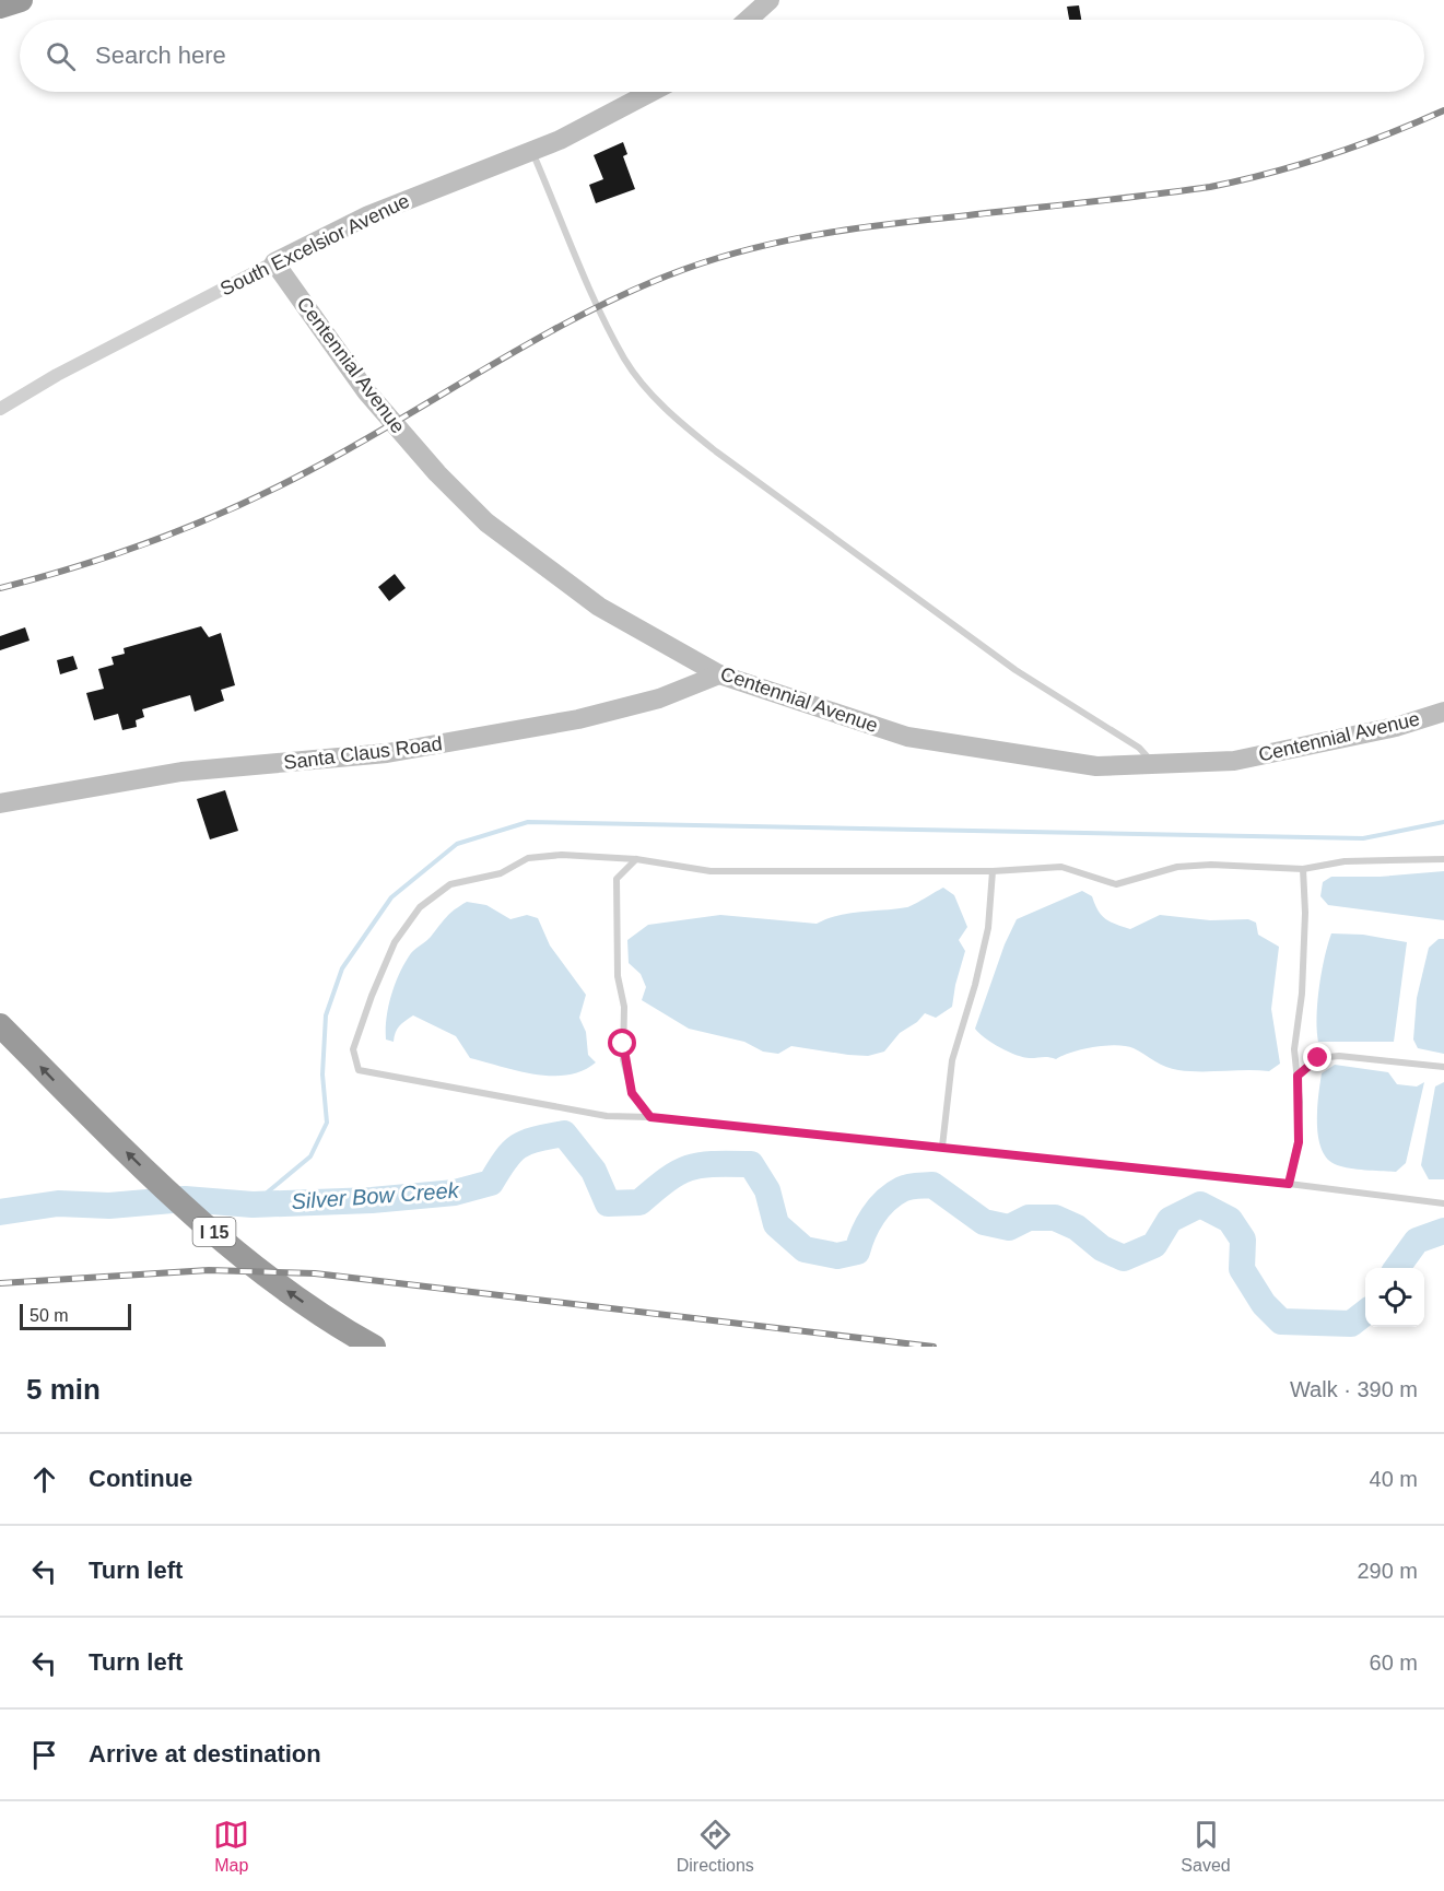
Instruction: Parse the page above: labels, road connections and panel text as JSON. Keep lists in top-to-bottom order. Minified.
{"streets":{"highway":["I 15"],"street":["South Excelsior Avenue","Centennial Avenue","Santa Claus Road"]},"crossings":[["South Excelsior Avenue","Centennial Avenue"],["Centennial Avenue","Santa Claus Road"]],"water":["Silver Bow Creek"],"scale_bar":"50 m","page":{"search":"Search here","scale":"50 m","heading":["5 min","Walk · 390 m"],"list":[["Continue","40 m"],["Turn left","290 m"],["Turn left","60 m"],"Arrive at destination"],"nav":["Map","Directions","Saved"]}}
